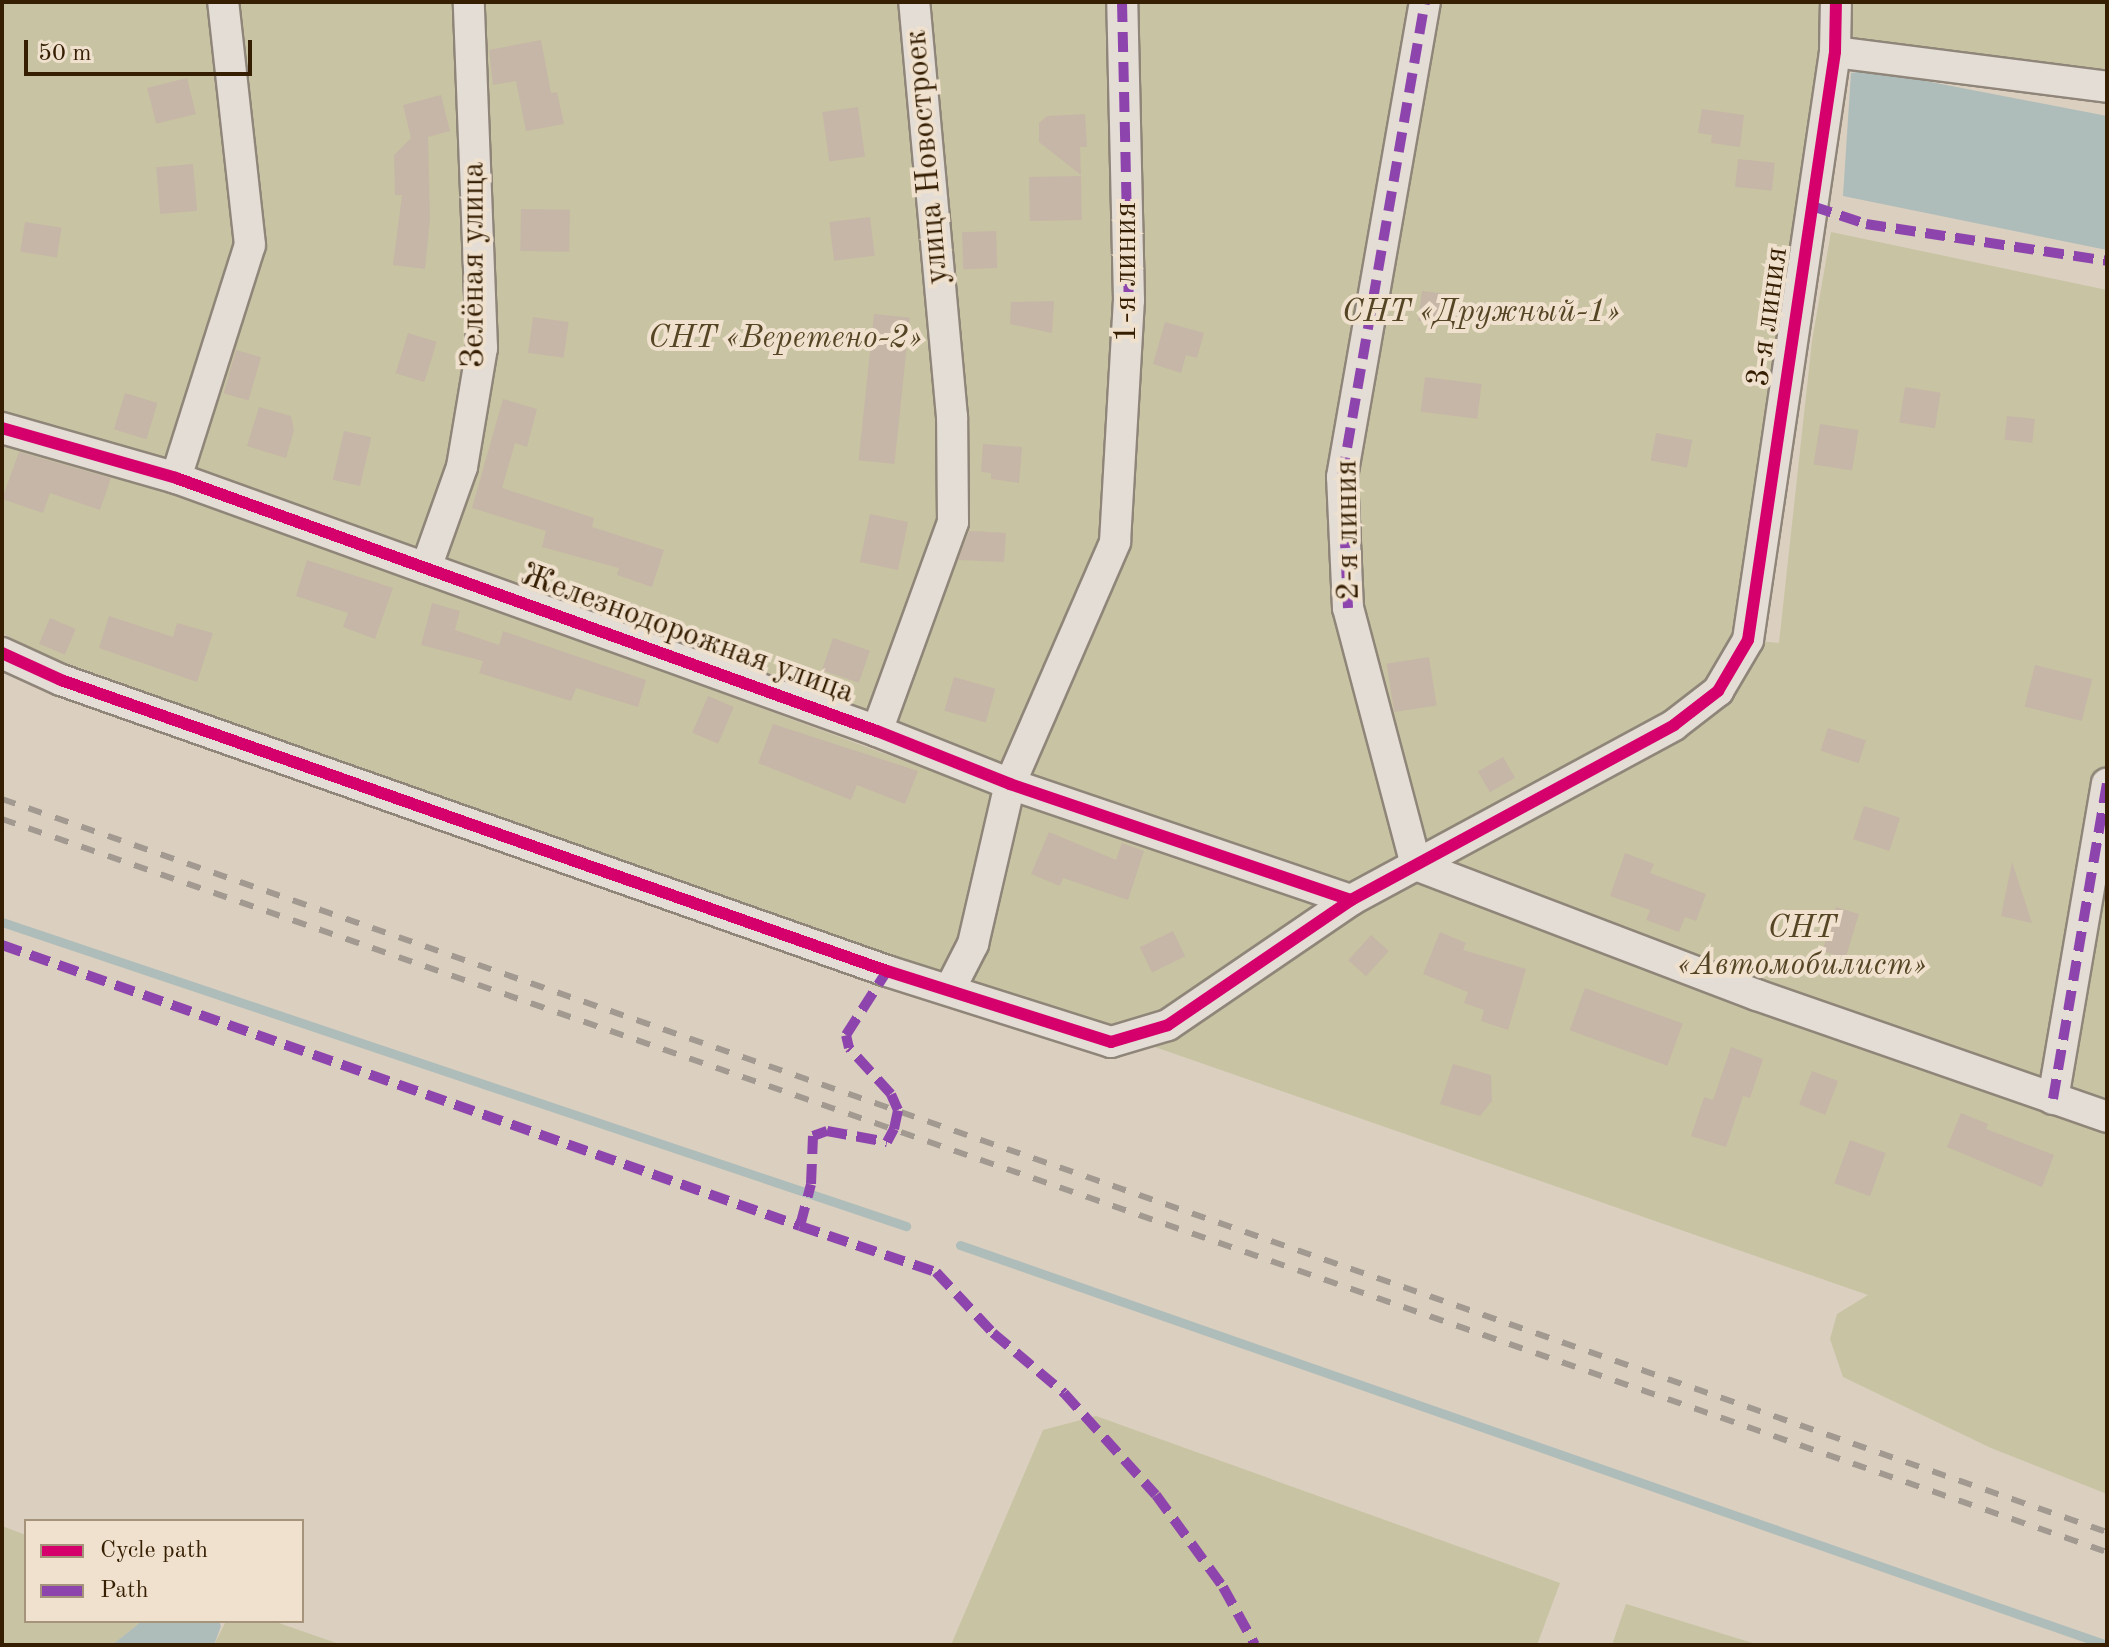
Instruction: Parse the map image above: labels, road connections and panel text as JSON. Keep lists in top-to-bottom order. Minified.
{"streets":{"street":["улица Новостроек","Зелёная улица","1-я линия","3-я линия","2-я линия","Железнодорожная улица"]},"crossings":[["улица Новостроек","Железнодорожная улица"],["Зелёная улица","Железнодорожная улица"],["1-я линия","Железнодорожная улица"],["3-я линия","2-я линия"]],"parks":["СНТ «Дружный-1»","СНТ «Веретено-2»","СНТ «Автомобилист»"],"legend":["Cycle path","Path"],"scale_bar":"50 m"}
